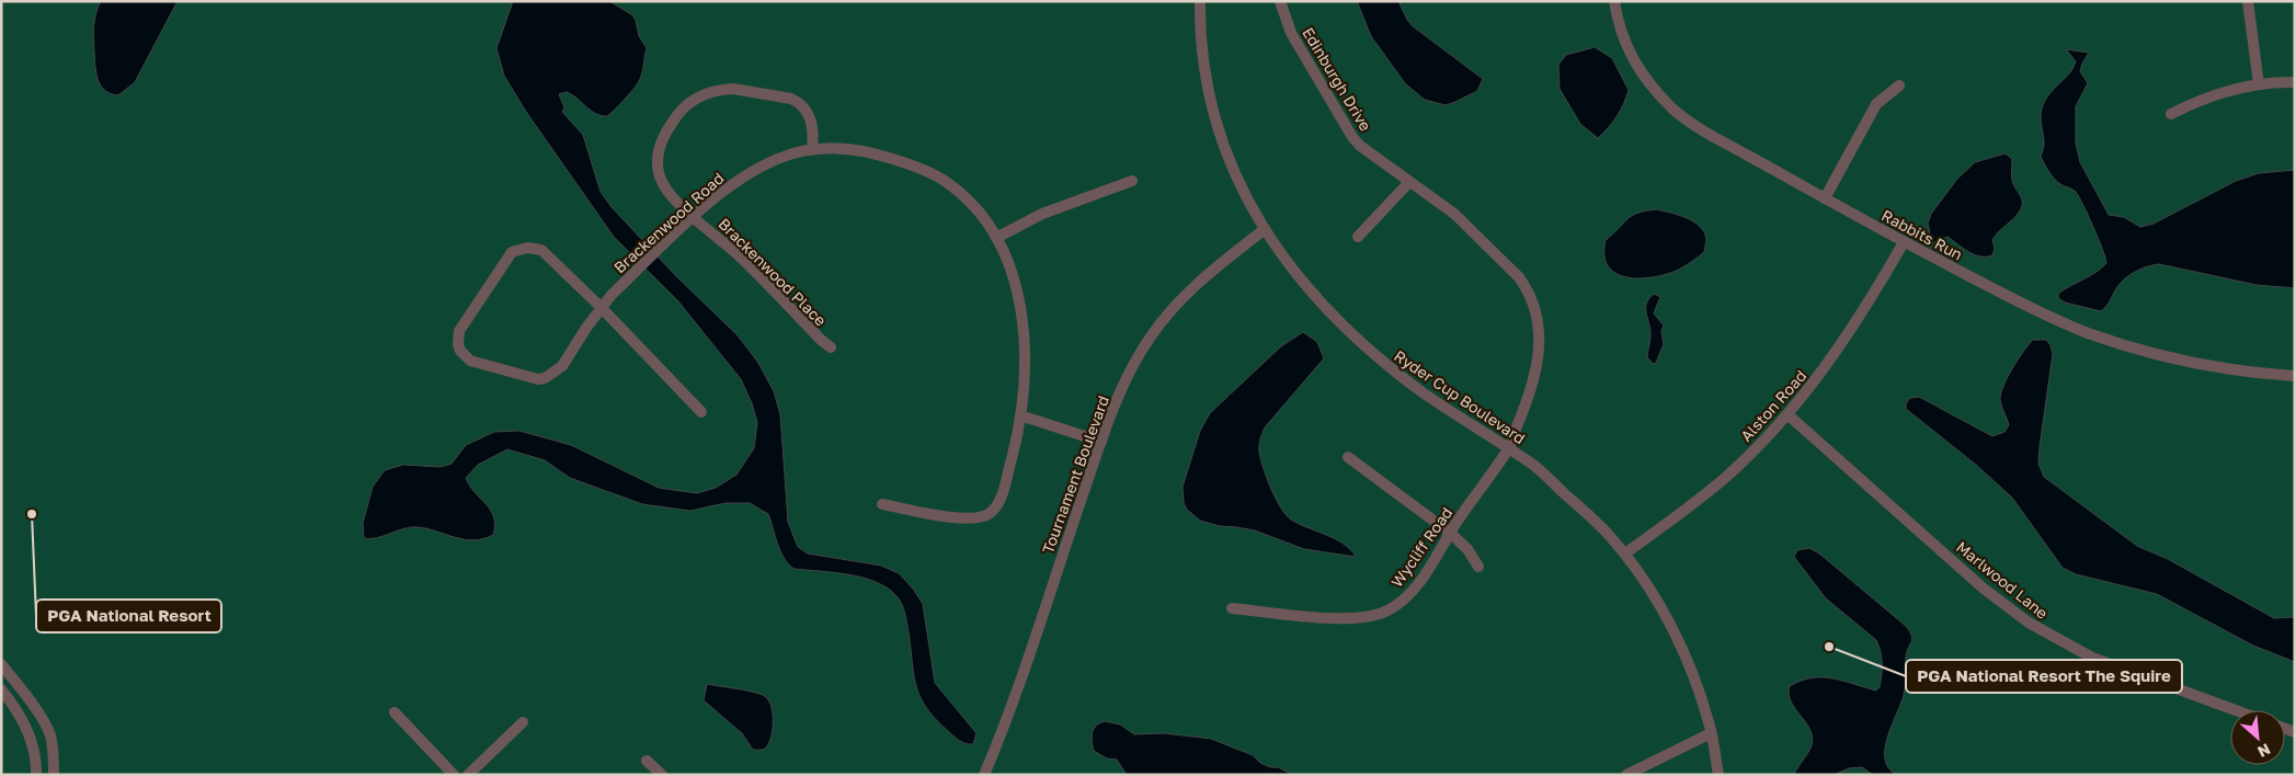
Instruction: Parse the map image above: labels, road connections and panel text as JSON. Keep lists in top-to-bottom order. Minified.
{"streets":{"street":["Edinburgh Drive","Brackenwood Road","Rabbits Run","Brackenwood Place","Ryder Cup Boulevard","Alston Road","Tournament Boulevard","Wycliff Road","Marlwood Lane"]},"crossings":[["Edinburgh Drive","Ryder Cup Boulevard"],["Edinburgh Drive","Wycliff Road"],["Brackenwood Road","Brackenwood Place"],["Rabbits Run","Alston Road"],["Ryder Cup Boulevard","Alston Road"],["Ryder Cup Boulevard","Tournament Boulevard"],["Ryder Cup Boulevard","Wycliff Road"],["Alston Road","Marlwood Lane"]],"places":["PGA National Resort","PGA National Resort The Squire"],"north":"bottom right"}
